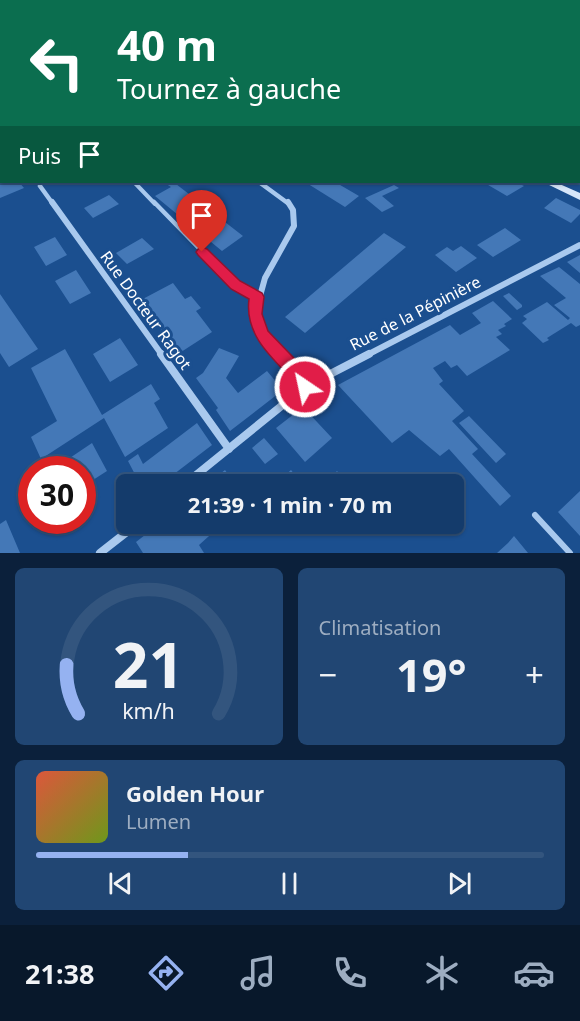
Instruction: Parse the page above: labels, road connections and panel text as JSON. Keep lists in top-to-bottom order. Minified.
{"streets":{"street":["Rue Docteur Ragot","Rue de la Pépinière"]},"crossings":[["Rue Docteur Ragot","Rue de la Pépinière"]],"page":{"turn":["40 m","Tournez à gauche"],"then":"Puis","limit":"30","trip":"21:39 · 1 min · 70 m","tile":"Climatisation","heat":["−","19°","+"],"song":["Golden Hour","Lumen"],"tabs":"21:38","gauge":["21","km/h"]}}
